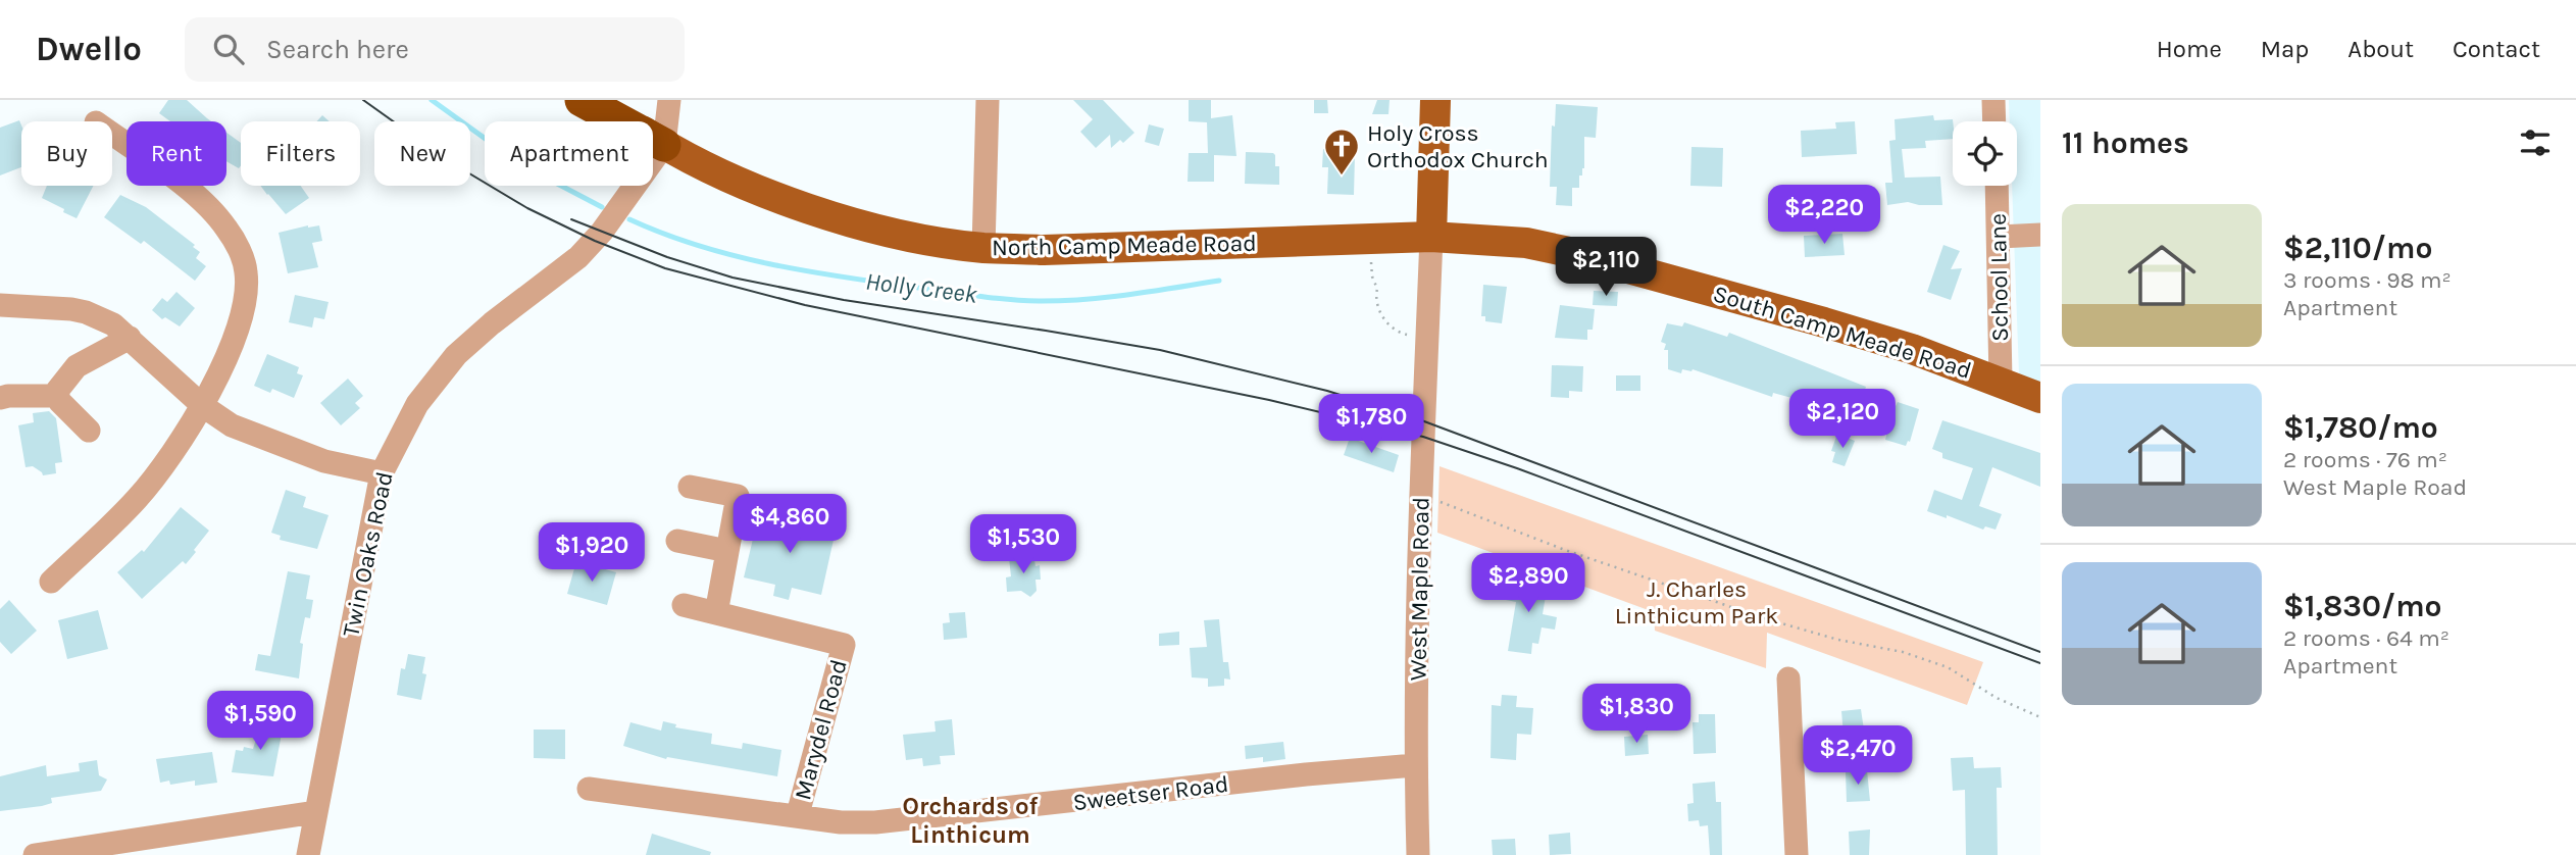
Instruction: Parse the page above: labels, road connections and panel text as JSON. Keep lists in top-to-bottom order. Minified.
{"streets":{"main road":["North Camp Meade Road","South Camp Meade Road"],"street":["School Lane","Twin Oaks Road","West Maple Road","Marydel Road","Sweetser Road"]},"crossings":[["North Camp Meade Road","South Camp Meade Road"],["North Camp Meade Road","Twin Oaks Road"],["North Camp Meade Road","West Maple Road"],["School Lane","South Camp Meade Road"],["South Camp Meade Road","West Maple Road"],["West Maple Road","Sweetser Road"],["Marydel Road","Sweetser Road"]],"districts":["Orchards of Linthicum"],"water":["Holly Creek"],"parks":["J. Charles Linthicum Park"],"places":{"church":["Holy Cross Orthodox Church"]},"page":{"header":"Dwello","search":"Search here","nav":["Home","Map","About","Contact"],"heading":"11 homes","chip":["Buy","Rent","Filters","New","Apartment"],"price":["$2,220","$2,110","$2,120","$1,780","$4,860","$1,530","$1,920","$2,890","$1,830","$1,590","$2,470"],"list":[{"name":"$2,110/mo","note":"3 rooms · 98 m² · Apartment"},{"name":"$1,780/mo","note":"2 rooms · 76 m² · West Maple Road"},{"name":"$1,830/mo","note":"2 rooms · 64 m² · Apartment"}]}}
